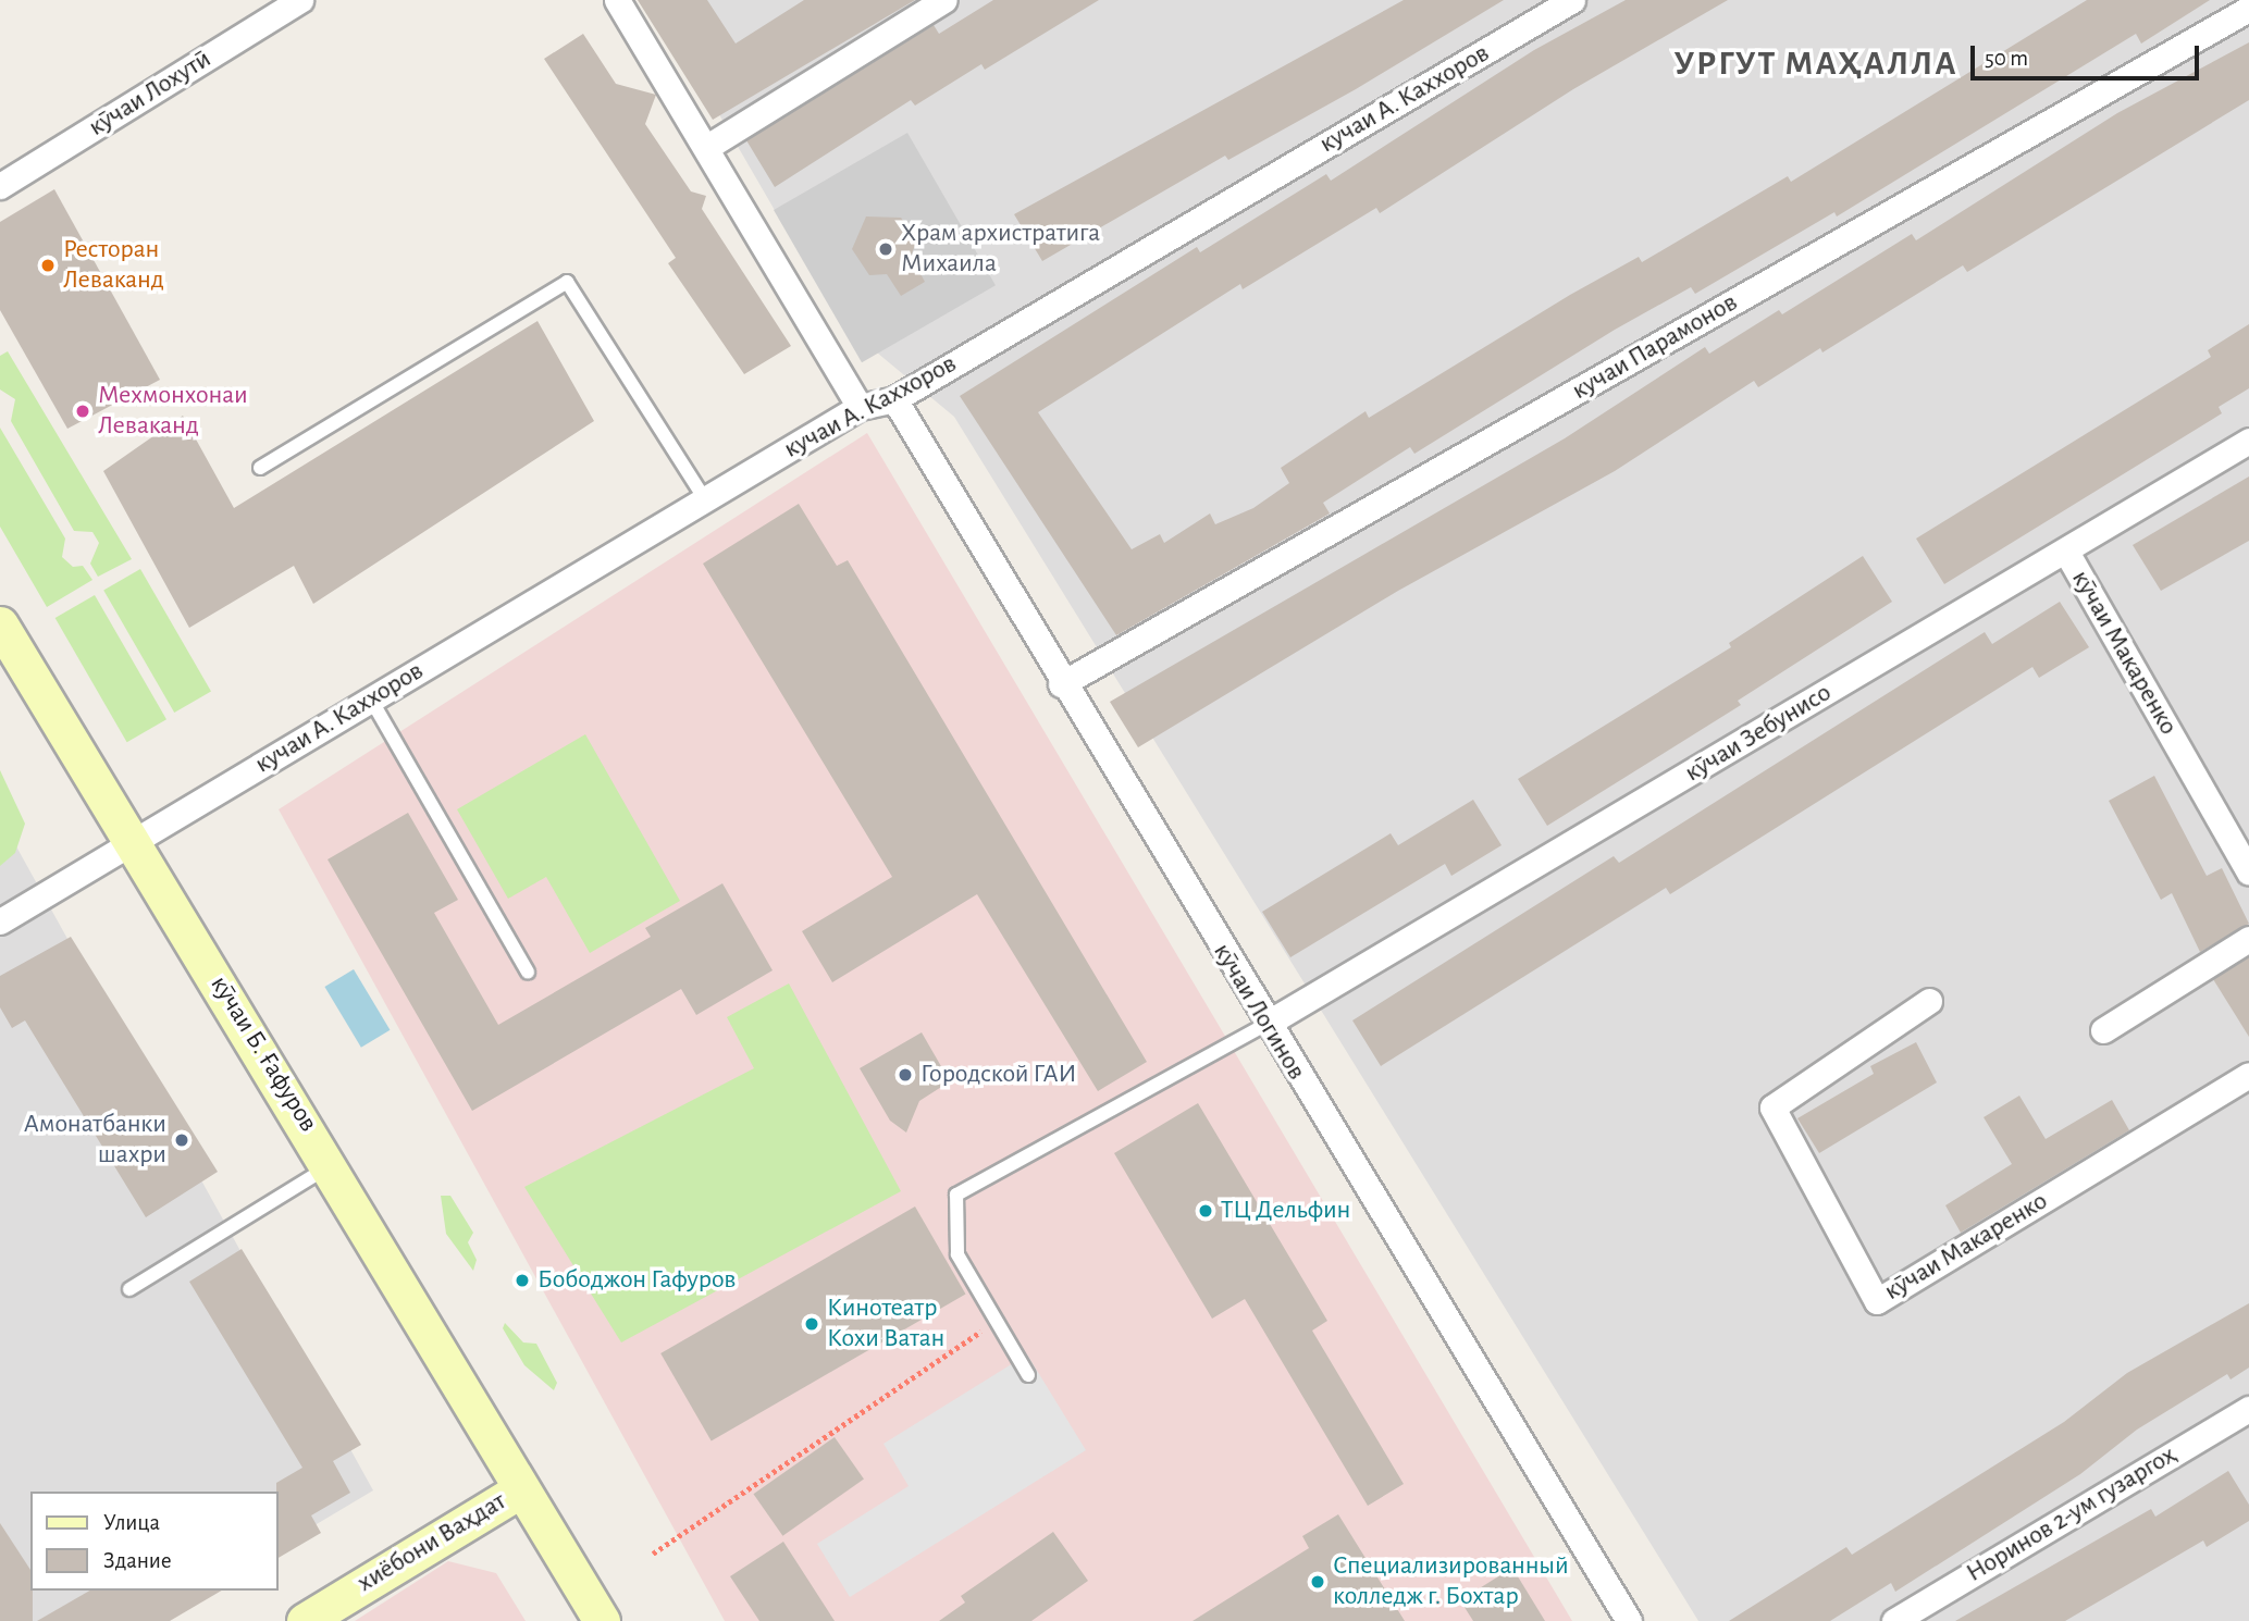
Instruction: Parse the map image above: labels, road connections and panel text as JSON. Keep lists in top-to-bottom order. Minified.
{"streets":{"street":["кӯчаи Лохутӣ","кучаи А. Каххоров","кучаи Парамонов","кӯчаи Макаренко","кӯчаи Зебунисо","кӯчаи Логинов","кӯчаи Б. Ғафуров","Норинов 2-ум гузаргоҳ","хиёбони Ваҳдат"]},"crossings":[["кучаи А. Каххоров","кӯчаи Логинов"],["кучаи А. Каххоров","кӯчаи Б. Ғафуров"],["кучаи Парамонов","кӯчаи Логинов"],["кӯчаи Макаренко","кӯчаи Зебунисо"],["кӯчаи Зебунисо","кӯчаи Логинов"],["кӯчаи Б. Ғафуров","хиёбони Ваҳдат"]],"districts":["УРГУТ МАҲАЛЛА"],"places":["Храм архистратига Михаила","Ресторан Леваканд","Мехмонхонаи Леваканд","Городской ГАИ","Амонатбанки шахри","ТЦ Дельфин","Бободжон Гафуров","Кинотеатр Кохи Ватан","Специализированный колледж г. Бохтар"],"legend":["Улица","Здание"],"scale_bar":"50 m"}
